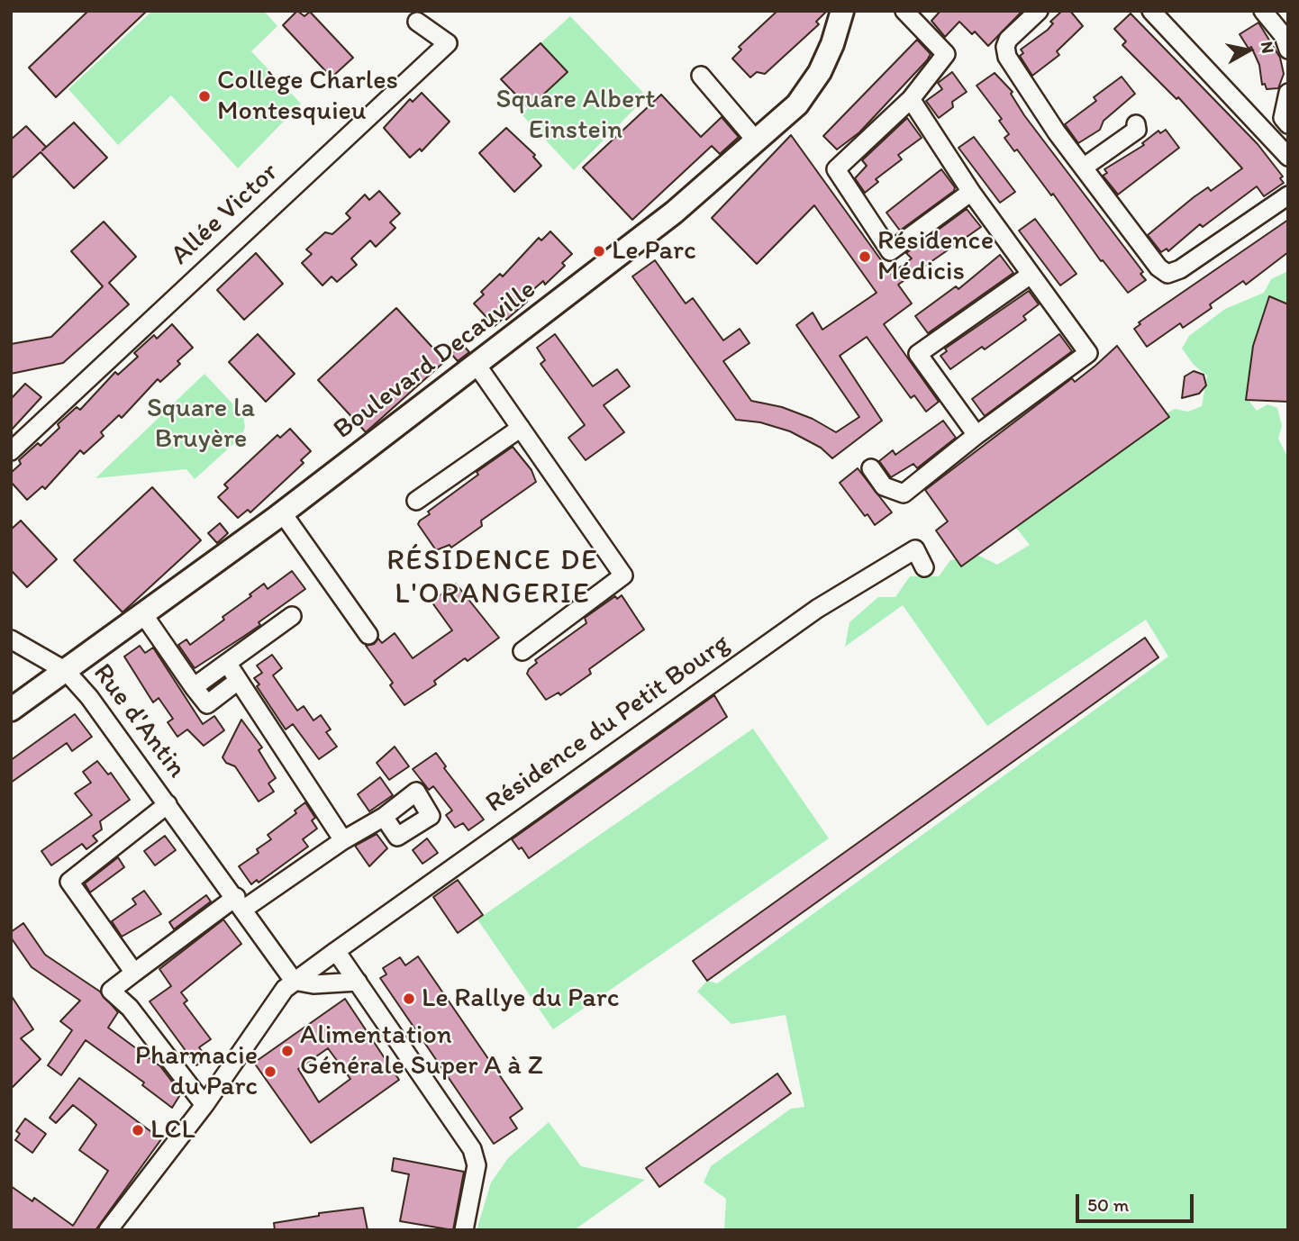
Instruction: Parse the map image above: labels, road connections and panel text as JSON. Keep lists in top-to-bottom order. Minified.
{"streets":{"street":["Allée Victor","Boulevard Decauville","Rue d'Antin","Résidence du Petit Bourg"]},"crossings":[["Boulevard Decauville","Rue d'Antin"],["Rue d'Antin","Résidence du Petit Bourg"]],"districts":["RÉSIDENCE DE L'ORANGERIE"],"parks":["Square Albert Einstein","Square la Bruyère"],"places":["Collège Charles Montesquieu","Le Parc","Résidence Médicis","Le Rallye du Parc","Alimentation Générale Super A à Z","Pharmacie du Parc","LCL"],"scale_bar":"50 m","north":"right"}
